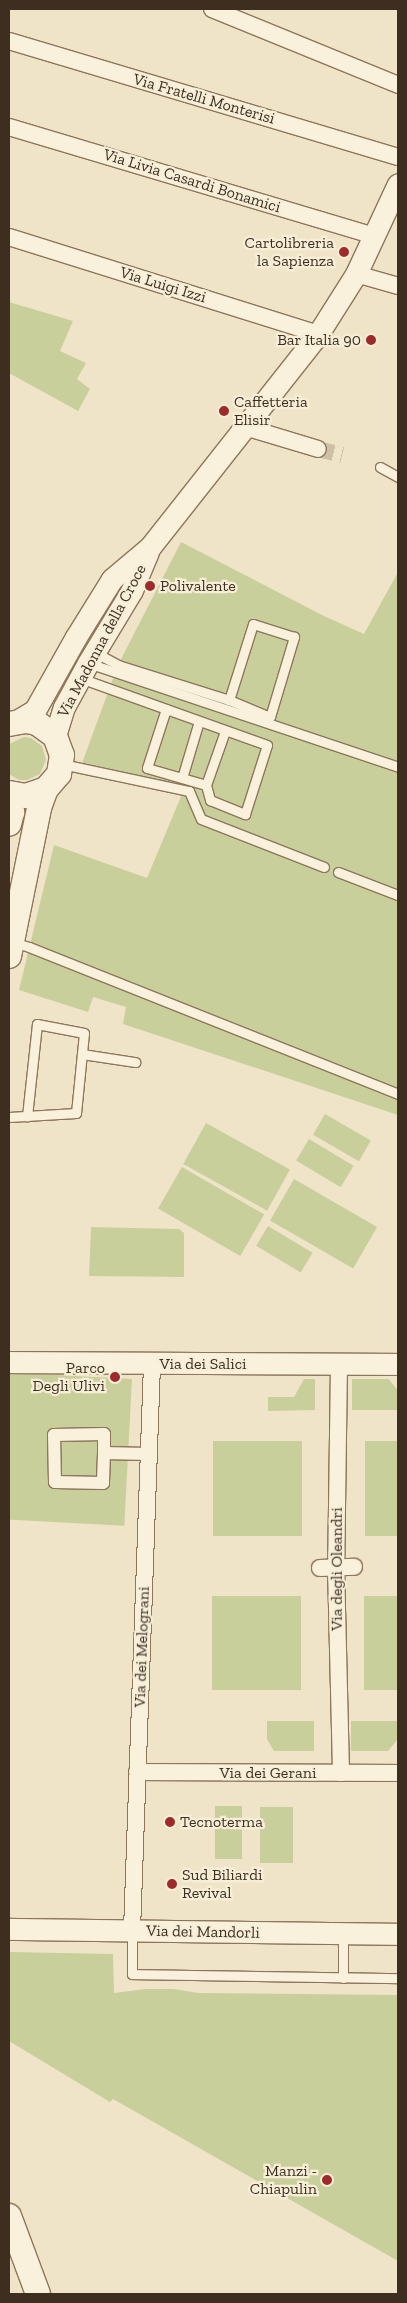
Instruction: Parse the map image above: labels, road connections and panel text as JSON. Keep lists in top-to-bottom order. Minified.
{"streets":{"street":["Via Fratelli Monterisi","Via Livia Casardi Bonamici","Via Luigi Izzi","Via Madonna della Croce","Via dei Salici","Via degli Oleandri","Via dei Melograni","Via dei Gerani","Via dei Mandorli"]},"crossings":[["Via Livia Casardi Bonamici","Via Madonna della Croce"],["Via Luigi Izzi","Via Madonna della Croce"],["Via dei Salici","Via degli Oleandri"],["Via dei Salici","Via dei Melograni"],["Via degli Oleandri","Via dei Gerani"],["Via dei Melograni","Via dei Gerani"],["Via dei Melograni","Via dei Mandorli"]],"places":["Cartolibreria la Sapienza","Bar Italia 90","Caffetteria Elisir","Polivalente","Parco Degli Ulivi","Tecnoterma","Sud Biliardi Revival","Manzi - Chiapulin"]}
